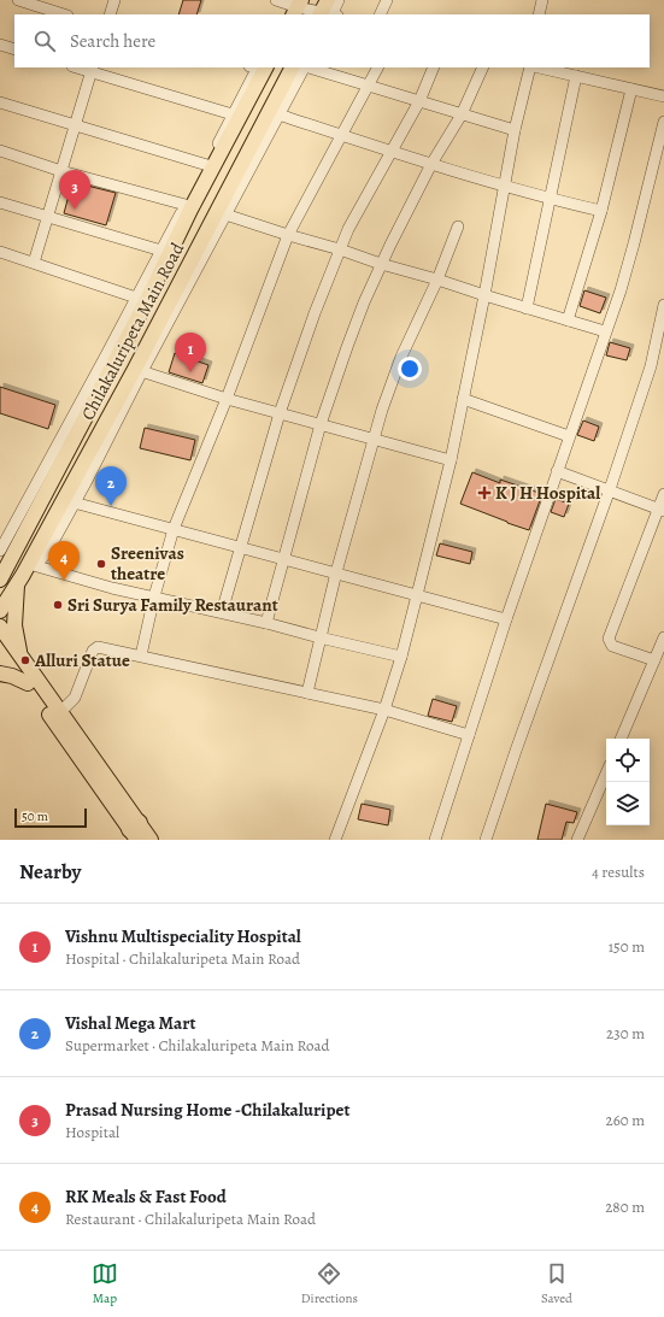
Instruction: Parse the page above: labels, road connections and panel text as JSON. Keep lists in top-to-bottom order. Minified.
{"streets":{"main road":["Chilakaluripeta Main Road"]},"places":{"health":["K J H Hospital"],"other":["Sreenivas theatre","Sri Surya Family Restaurant","Alluri Statue"]},"scale_bar":"50 m","page":{"search":"Search here","pins":["3","1","2","4"],"scale":"50 m","heading":["Nearby","4 results"],"list":[{"mark":"1","name":"Vishnu Multispeciality Hospital","note":"Hospital · Chilakaluripeta Main Road","value":"150 m"},{"mark":"2","name":"Vishal Mega Mart","note":"Supermarket · Chilakaluripeta Main Road","value":"230 m"},{"mark":"3","name":"Prasad Nursing Home -Chilakaluripet","note":"Hospital","value":"260 m"},{"mark":"4","name":"RK Meals & Fast Food","note":"Restaurant · Chilakaluripeta Main Road","value":"280 m"}],"nav":["Map","Directions","Saved"]}}
